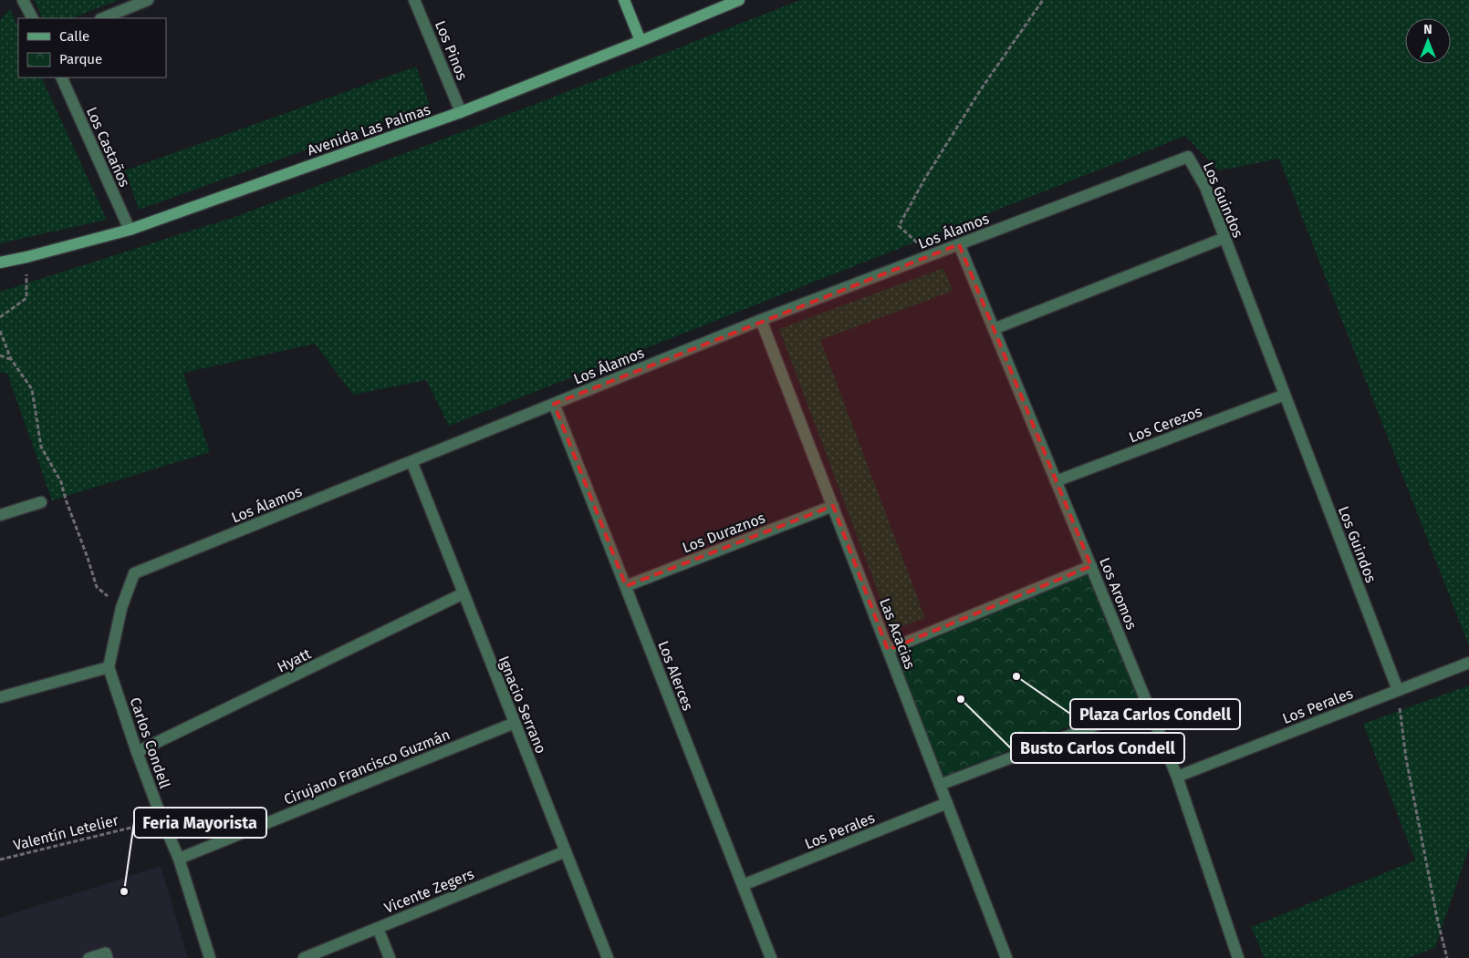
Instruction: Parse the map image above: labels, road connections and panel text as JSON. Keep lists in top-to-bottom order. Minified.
{"streets":{"street":["Los Pinos","Avenida Las Palmas","Los Castaños","Los Guindos","Los Álamos","Los Cerezos","Los Duraznos","Los Aromos","Las Acacias","Hyatt","Los Alerces","Ignacio Serrano","Los Perales","Carlos Condell","Cirujano Francisco Guzmán","Vicente Zegers"],"path":["Valentín Letelier"]},"crossings":[["Los Pinos","Avenida Las Palmas"],["Avenida Las Palmas","Los Castaños"],["Los Guindos","Los Álamos"],["Los Guindos","Los Cerezos"],["Los Guindos","Los Perales"],["Los Álamos","Los Aromos"],["Los Álamos","Las Acacias"],["Los Álamos","Los Alerces"],["Los Álamos","Ignacio Serrano"],["Los Álamos","Carlos Condell"],["Los Cerezos","Los Aromos"],["Los Duraznos","Las Acacias"],["Los Duraznos","Los Alerces"],["Los Aromos","Los Perales"],["Las Acacias","Los Perales"],["Hyatt","Ignacio Serrano"],["Hyatt","Carlos Condell"],["Los Alerces","Los Perales"],["Ignacio Serrano","Cirujano Francisco Guzmán"],["Ignacio Serrano","Vicente Zegers"],["Carlos Condell","Cirujano Francisco Guzmán"],["Carlos Condell","Valentín Letelier"]],"places":["Plaza Carlos Condell","Busto Carlos Condell","Feria Mayorista"],"legend":["Calle","Parque"],"north":"top"}
